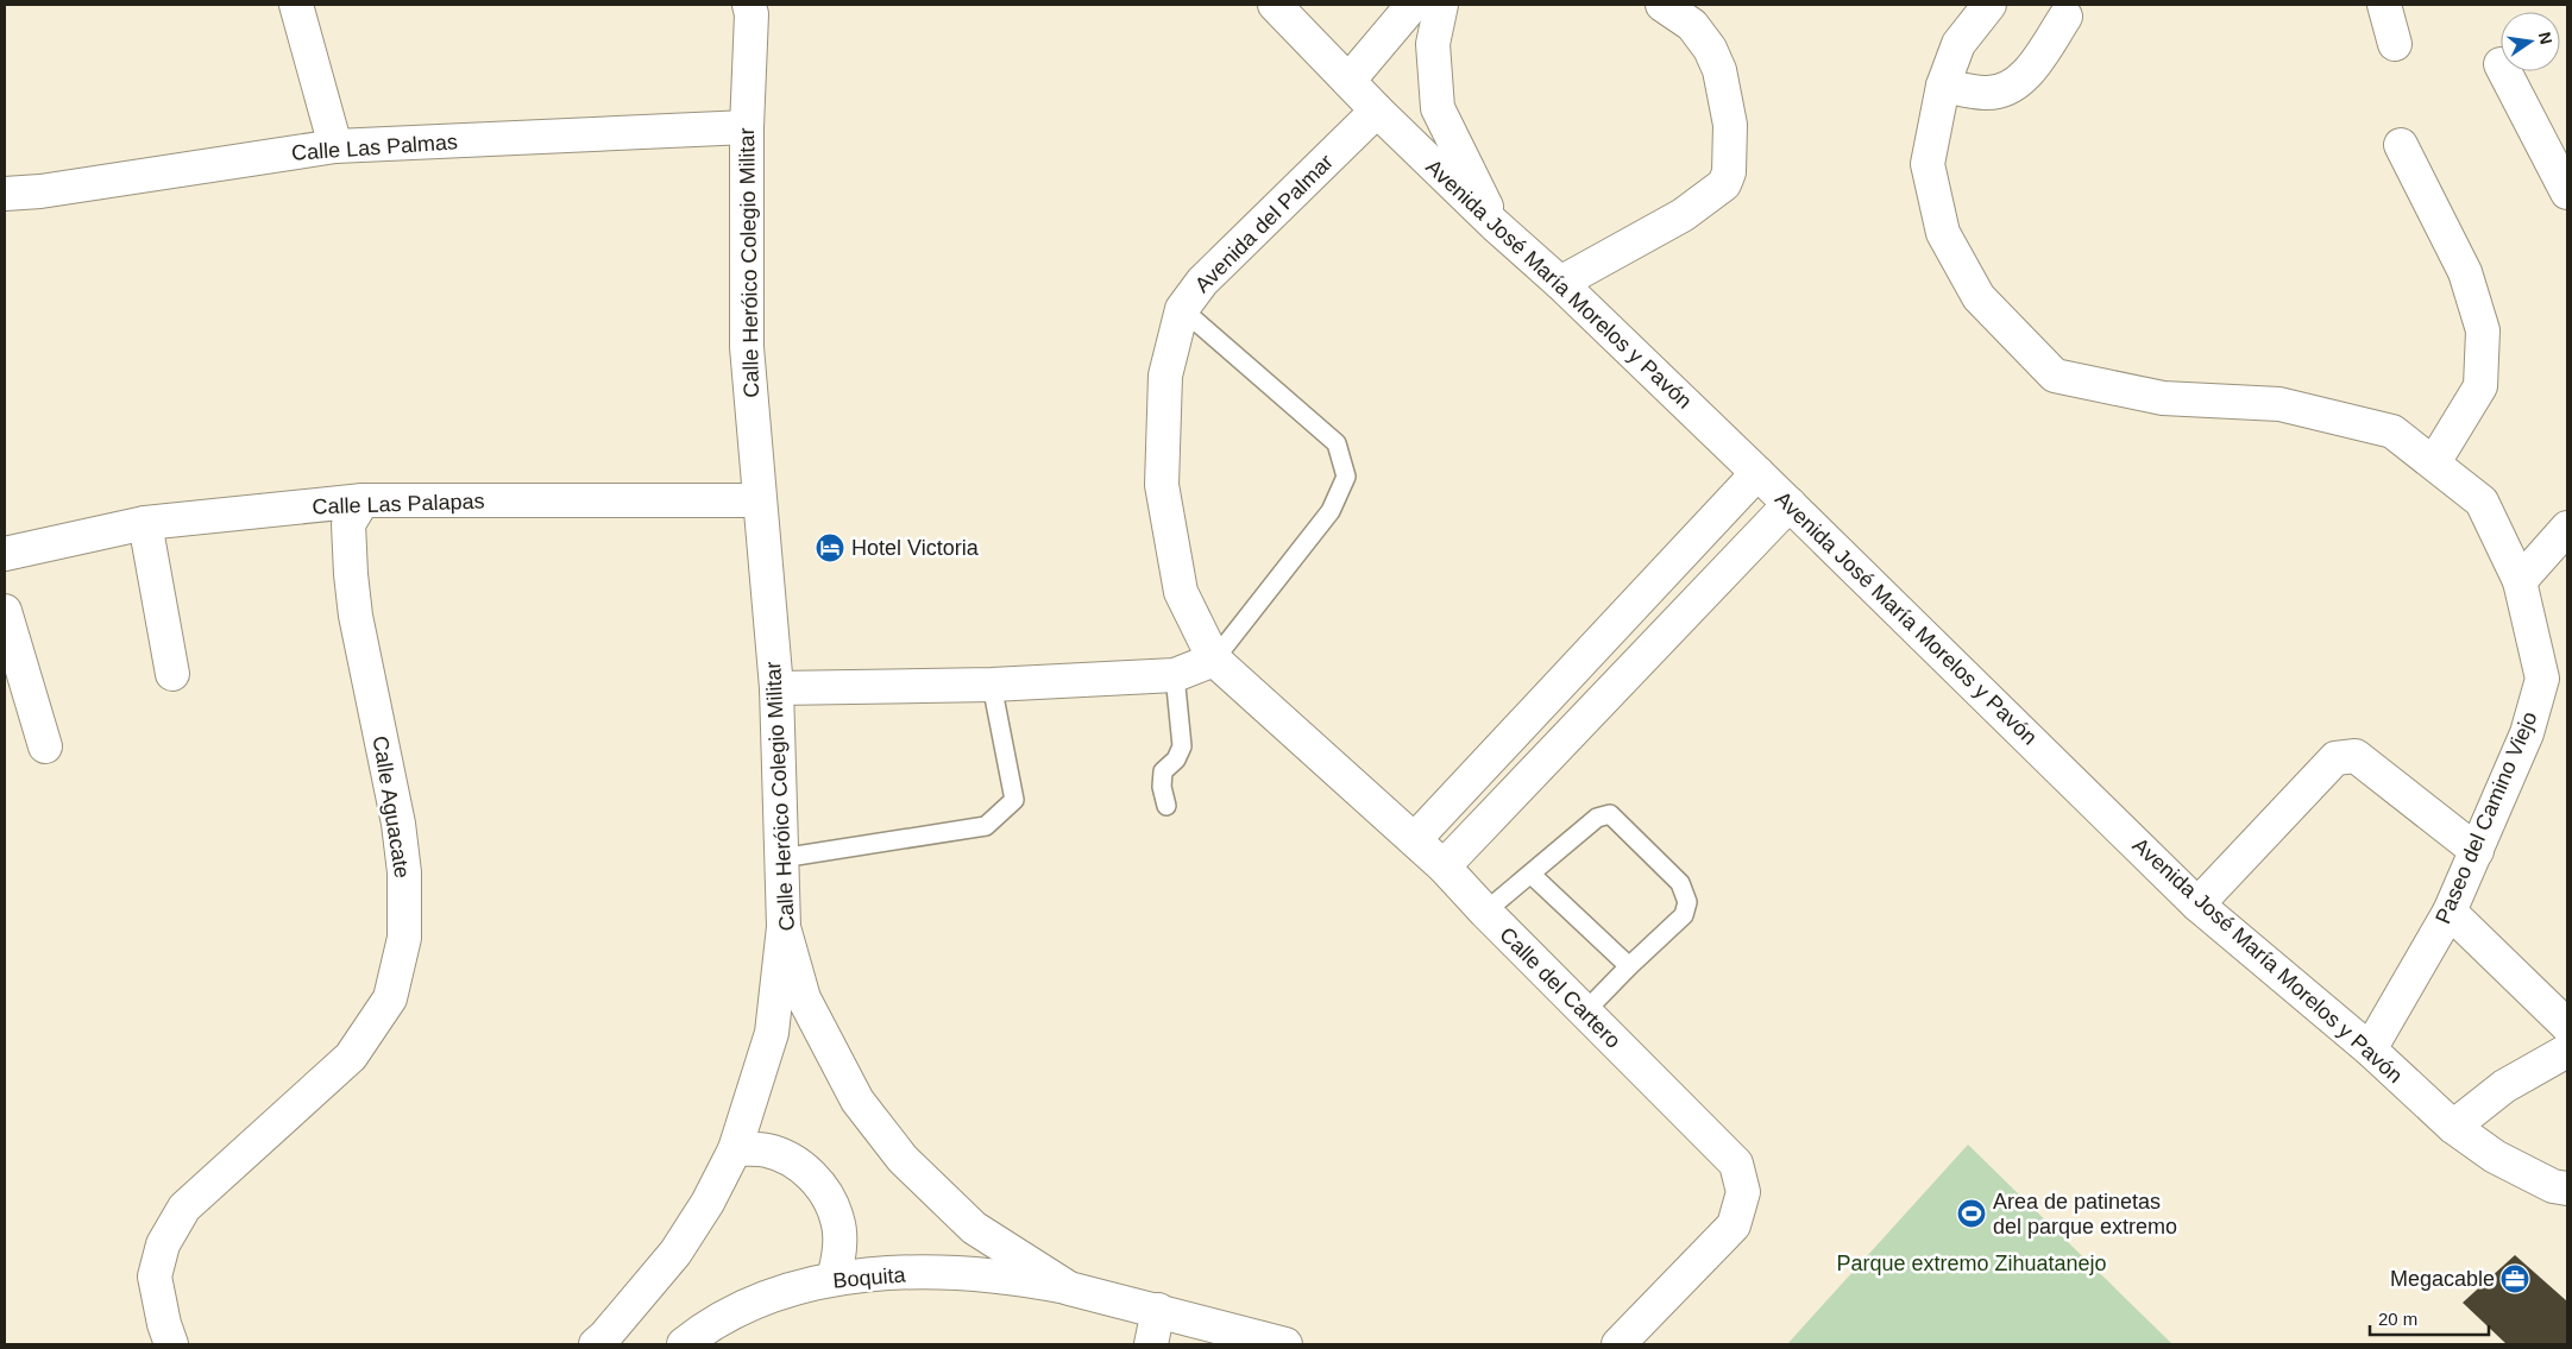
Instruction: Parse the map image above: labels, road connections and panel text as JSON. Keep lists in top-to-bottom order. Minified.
{"streets":{"street":["Calle Las Palmas","Avenida del Palmar","Calle Heróico Colegio Militar","Avenida José María Morelos y Pavón","Calle Las Palapas","Calle Aguacate","Paseo del Camino Viejo","Calle del Cartero","Boquita"]},"crossings":[["Calle Las Palmas","Calle Heróico Colegio Militar"],["Avenida del Palmar","Avenida José María Morelos y Pavón"],["Avenida del Palmar","Calle del Cartero"],["Calle Heróico Colegio Militar","Calle Las Palapas"],["Calle Heróico Colegio Militar","Boquita"],["Avenida José María Morelos y Pavón","Paseo del Camino Viejo"],["Calle Las Palapas","Calle Aguacate"]],"parks":["Parque extremo Zihuatanejo"],"places":{"hotel":["Hotel Victoria"],"sports":["Area de patinetas del parque extremo"],"office":["Megacable"]},"scale_bar":"20 m","north":"right"}
